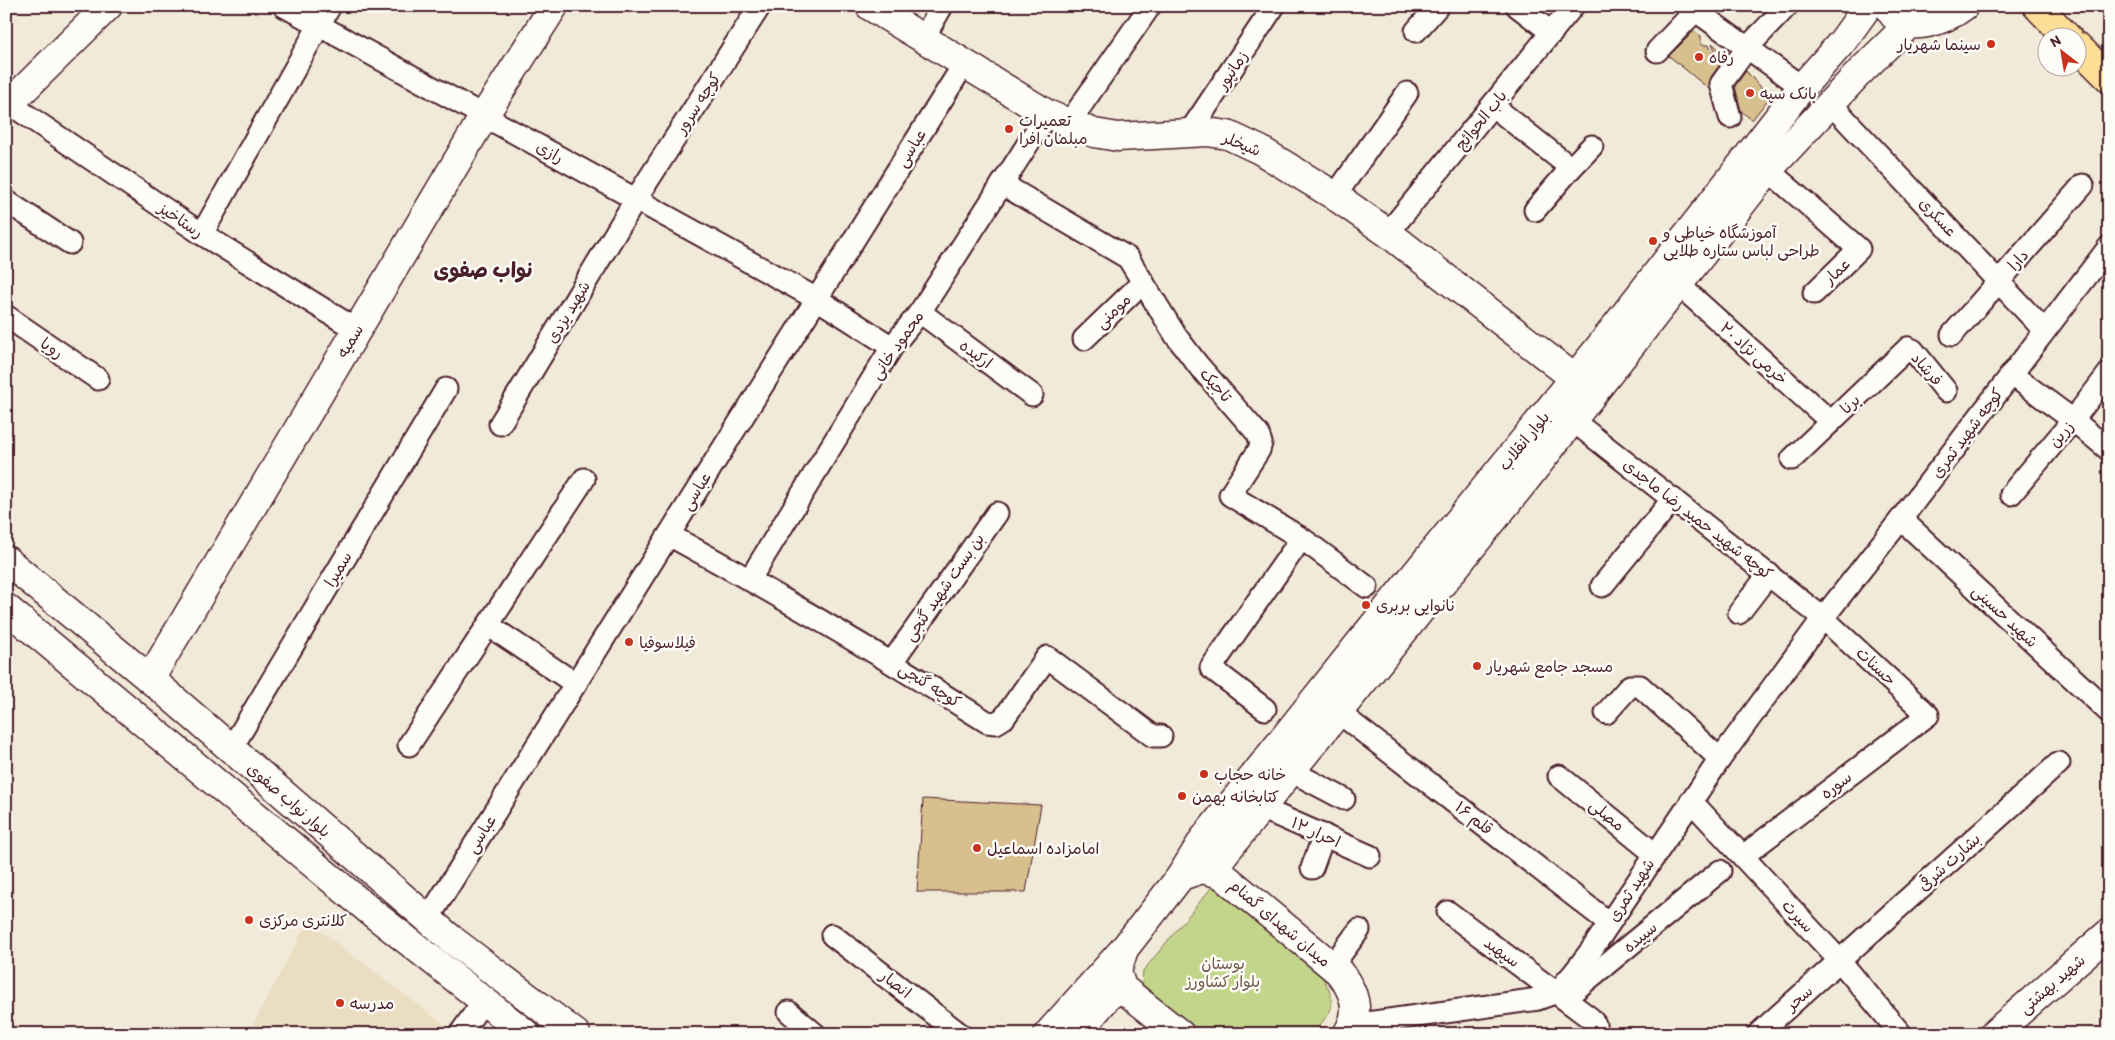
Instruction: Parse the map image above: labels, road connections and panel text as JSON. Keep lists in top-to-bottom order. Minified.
{"streets":{"street":["زمانپور","کوچه سرور","باب الحوائج","شیخلر","عباسی","رازی","عسکری","رستاخیز","دارا","عمار","مومنی","شهید یزدی","سمیه","محمود خانی","رویا","خرمی نژاد ۲۰","ارکیده","فرشاد","تاجیک","برنا","کوچه شهید ثمری","زرین","بلوار انقلاب","کوچه شهید حمید رضا ماجدی","سمیرا","بن بست شهید گنجی","شهید حسینی","حسنات","کوچه گنجی","سوره","بلوار نواب صفوی","مصلی","قلم ۱۶","احرار ۱۲","بشارت شرقی","شهید ثمری","سیرت","میدان شهدای گمنام","سپیده","سپهبد","انصار","شهید بهشتی","سحر"]},"crossings":[["زمانپور","شیخلر"],["کوچه سرور","رازی"],["کوچه سرور","شهید یزدی"],["باب الحوائج","شیخلر"],["شیخلر","عباسی"],["شیخلر","محمود خانی"],["شیخلر","بلوار انقلاب"],["عباسی","رازی"],["عباسی","کوچه گنجی"],["عباسی","بلوار نواب صفوی"],["رازی","شهید یزدی"],["رازی","سمیه"],["رازی","محمود خانی"],["عسکری","دارا"],["عسکری","کوچه شهید ثمری"],["عسکری","بلوار انقلاب"],["رستاخیز","سمیه"],["عمار","بلوار انقلاب"],["مومنی","تاجیک"],["سمیه","بلوار نواب صفوی"],["محمود خانی","ارکیده"],["محمود خانی","تاجیک"],["محمود خانی","کوچه گنجی"],["خرمی نژاد ۲۰","برنا"],["خرمی نژاد ۲۰","بلوار انقلاب"],["فرشاد","برنا"],["کوچه شهید ثمری","کوچه شهید حمید رضا ماجدی"],["کوچه شهید ثمری","شهید حسینی"],["کوچه شهید ثمری","حسنات"],["کوچه شهید ثمری","شهید ثمری"],["بلوار انقلاب","کوچه شهید حمید رضا ماجدی"],["بلوار انقلاب","قلم ۱۶"],["بلوار انقلاب","احرار ۱۲"],["بلوار انقلاب","میدان شهدای گمنام"],["کوچه شهید حمید رضا ماجدی","حسنات"],["کوچه شهید حمید رضا ماجدی","شهید ثمری"],["سمیرا","بلوار نواب صفوی"],["بن بست شهید گنجی","کوچه گنجی"],["حسنات","سوره"],["حسنات","شهید ثمری"],["سوره","سیرت"],["مصلی","شهید ثمری"],["قلم ۱۶","شهید ثمری"],["بشارت شرقی","سیرت"],["بشارت شرقی","سحر"],["شهید ثمری","سیرت"],["شهید ثمری","میدان شهدای گمنام"],["شهید ثمری","سپیده"],["شهید ثمری","سپهبد"],["سیرت","سحر"],["سپیده","سپهبد"]],"districts":["نواب صفوی"],"parks":["بوستان بلوار کشاورز"],"places":["سینما شهریار","رفاه","بانک سپه","تعمیرات مبلمان افرا","آموزشگاه خیاطی و طراحی لباس ستاره طلایی","نانوایی بربری","فیلاسوفیا","مسجد جامع شهریار","خانه حجاب","کتابخانه بهمن","امامزاده اسماعیل","کلانتری مرکزی","مدرسه"],"north":"top left"}
